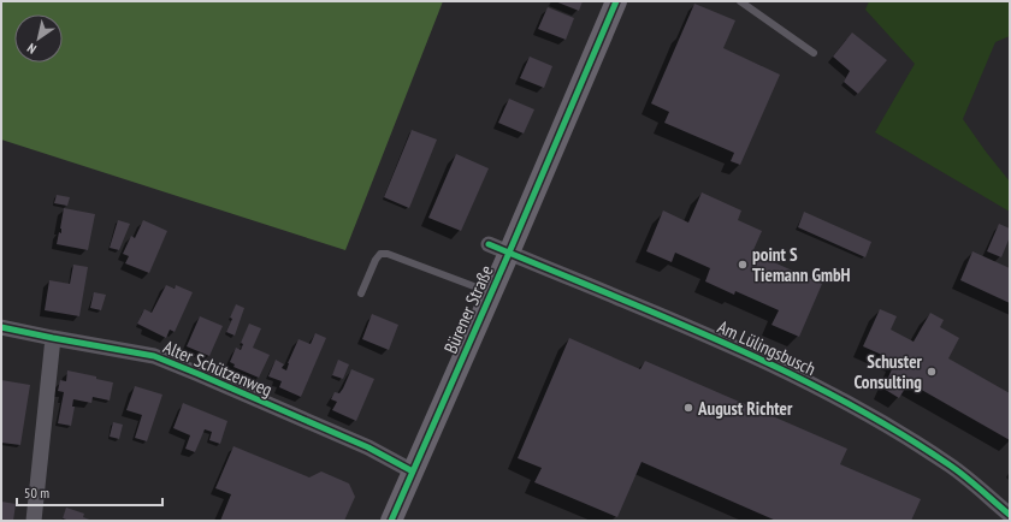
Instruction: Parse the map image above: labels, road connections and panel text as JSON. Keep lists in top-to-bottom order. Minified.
{"streets":{"main road":["Bürener Straße"],"street":["Am Lülingsbusch","Alter Schützenweg"]},"crossings":[["Bürener Straße","Am Lülingsbusch"],["Bürener Straße","Alter Schützenweg"]],"places":["point S Tiemann GmbH","Schuster Consulting","August Richter"],"scale_bar":"50 m","north":"bottom left"}
